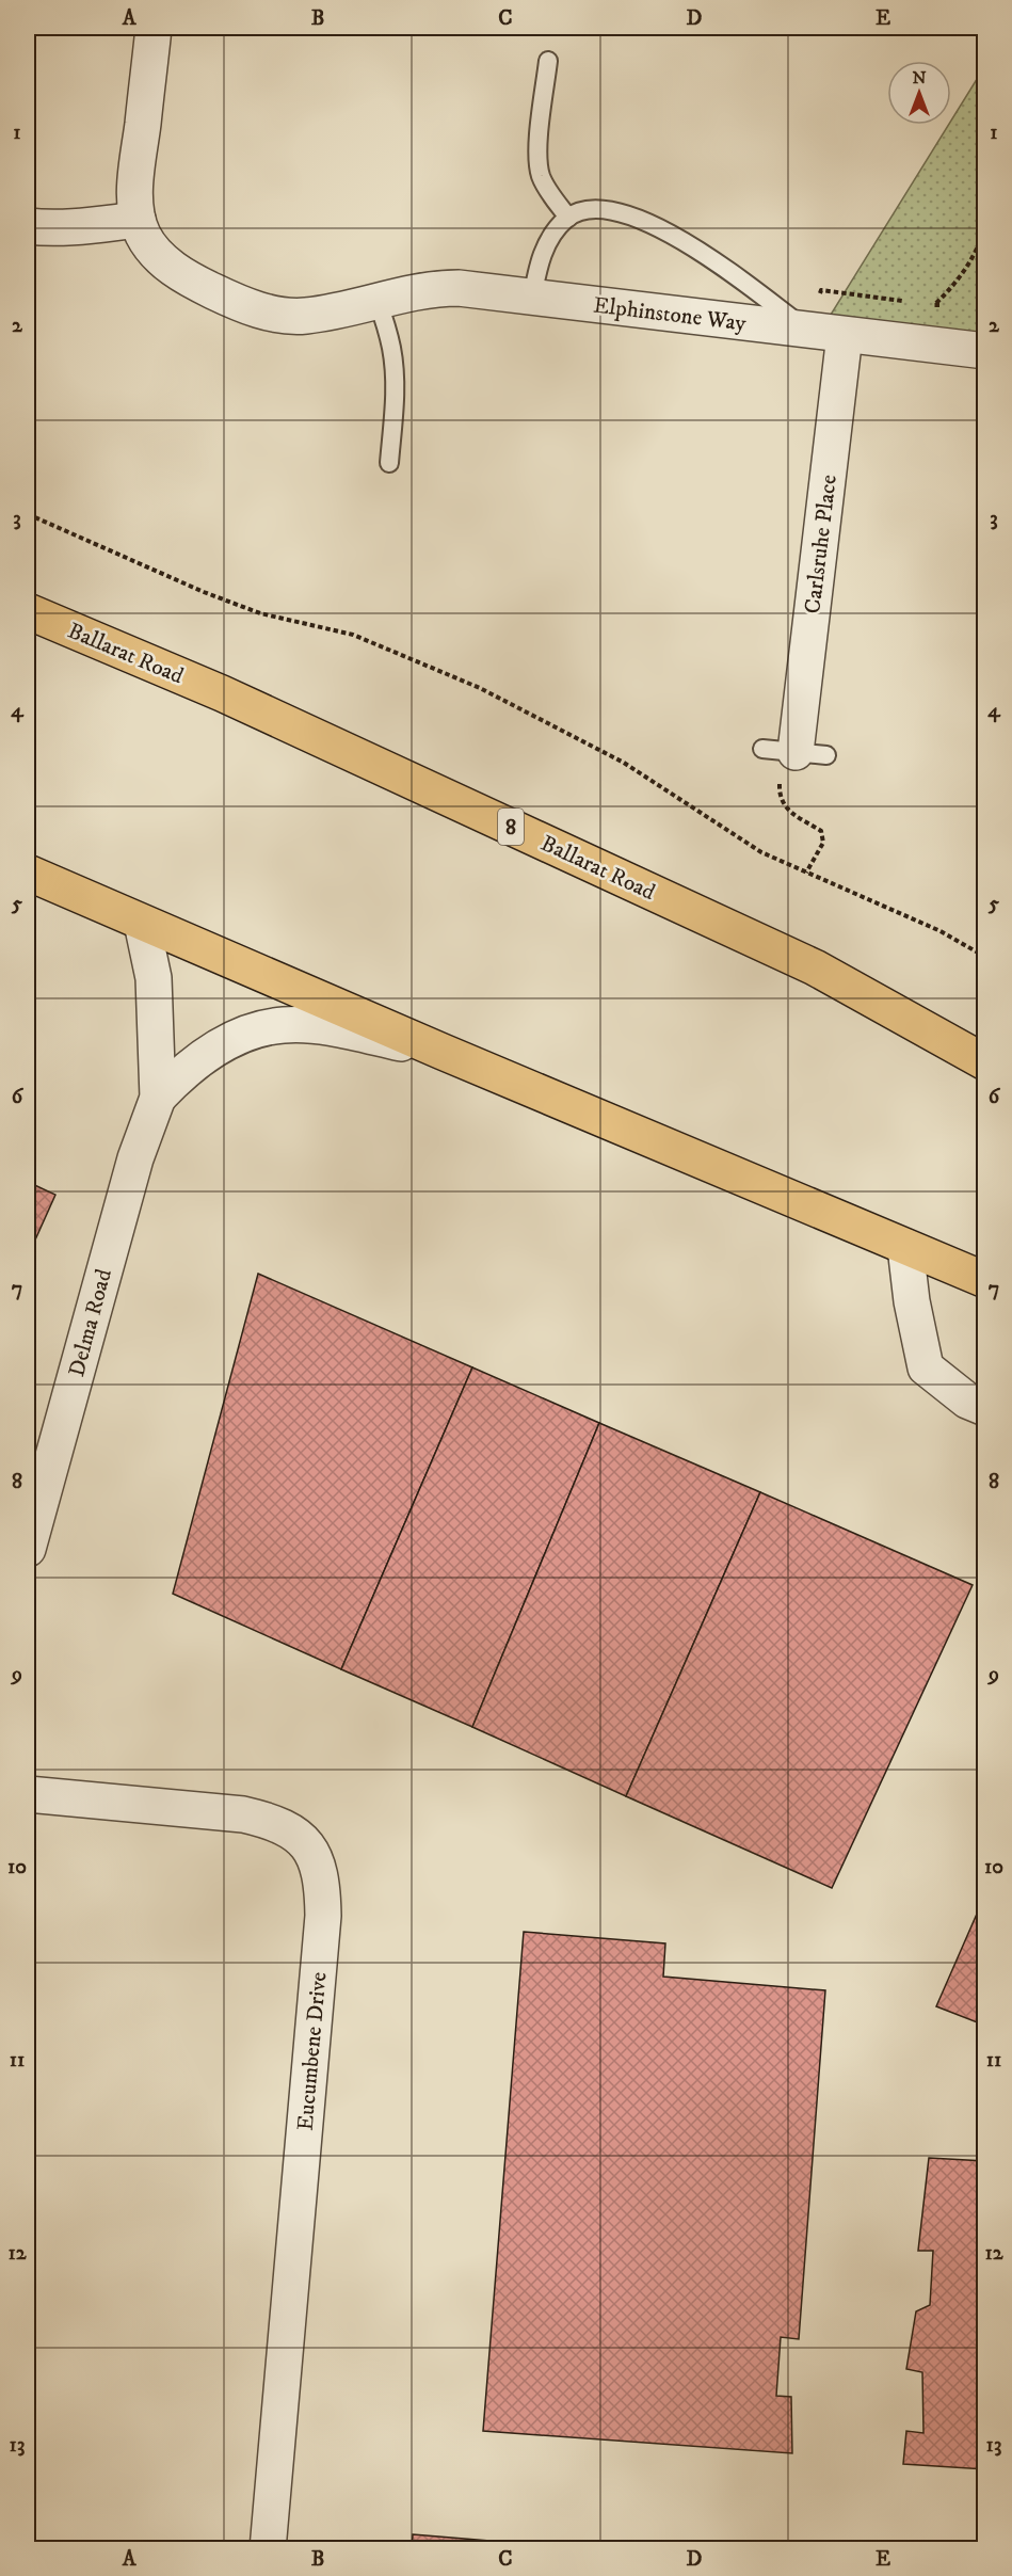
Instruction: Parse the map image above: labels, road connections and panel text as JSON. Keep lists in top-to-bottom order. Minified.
{"streets":{"highway":["Ballarat Road","8"],"street":["Elphinstone Way","Carlsruhe Place","Delma Road","Eucumbene Drive"]},"crossings":[["Elphinstone Way","Carlsruhe Place"]],"north":"top","grid":{"columns":["A","B","C","D","E"],"rows":["1","2","3","4","5","6","7","8","9","10","11","12","13"]}}
